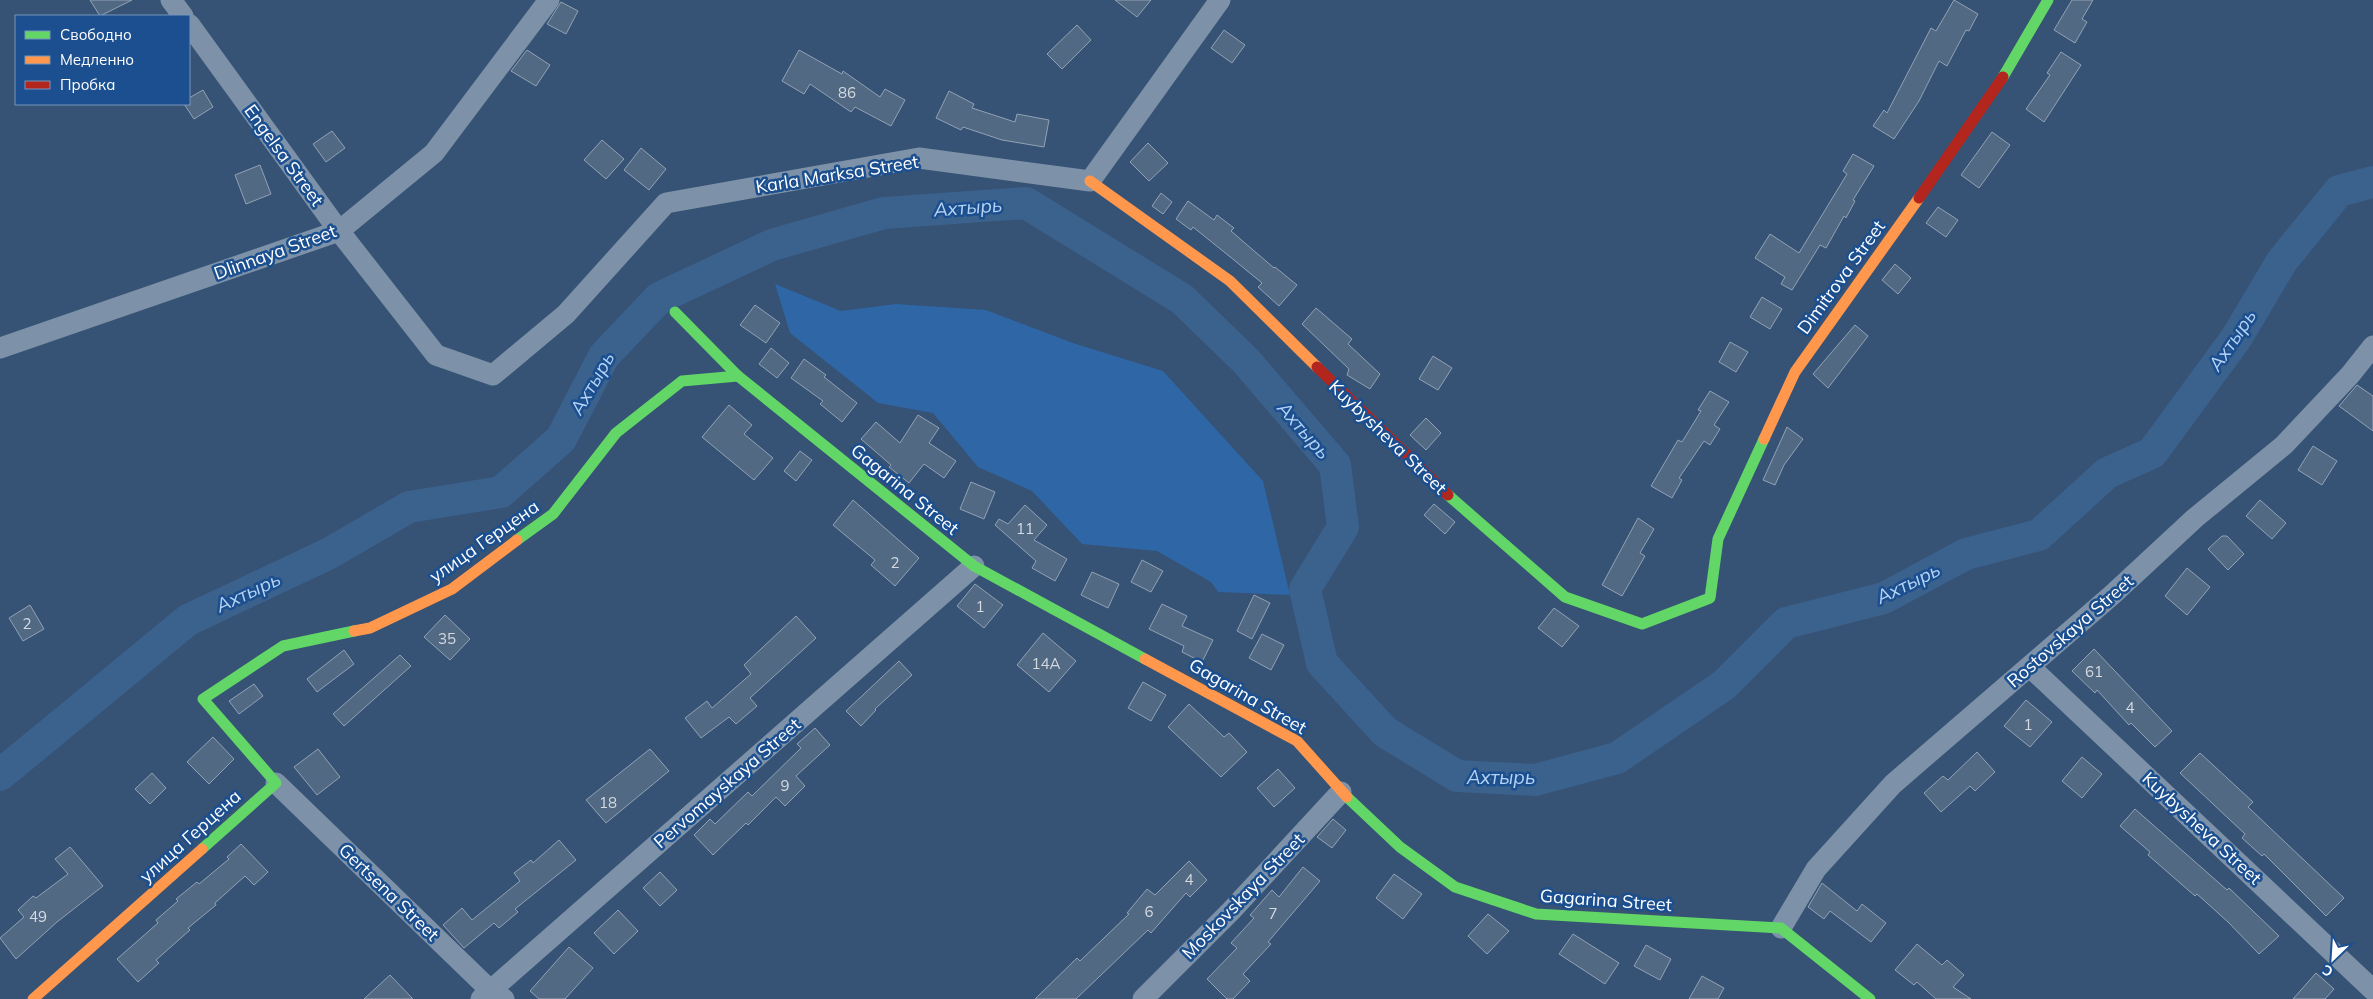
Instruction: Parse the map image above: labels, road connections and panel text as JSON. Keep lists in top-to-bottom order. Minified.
{"streets":{"street":["Engelsa Street","Karla Marksa Street","Dlinnaya Street","Dimitrova Street","Kuybysheva Street","Gagarina Street","улица Герцена","Rostovskaya Street","Pervomayskaya Street","Gertsena Street","Moskovskaya Street"]},"crossings":[["Engelsa Street","Karla Marksa Street"],["Engelsa Street","Dlinnaya Street"],["Karla Marksa Street","Kuybysheva Street"],["Dimitrova Street","Kuybysheva Street"],["Kuybysheva Street","Rostovskaya Street"],["Gagarina Street","улица Герцена"],["Gagarina Street","Rostovskaya Street"],["Gagarina Street","Pervomayskaya Street"],["Gagarina Street","Moskovskaya Street"],["улица Герцена","Gertsena Street"],["Pervomayskaya Street","Gertsena Street"]],"water":["Ахтырь"],"house_numbers":["86","11","2","1","2","35","14А","61","4","1","9","18","4","6","7","49"],"legend":["Свободно","Медленно","Пробка"],"north":"bottom left"}
